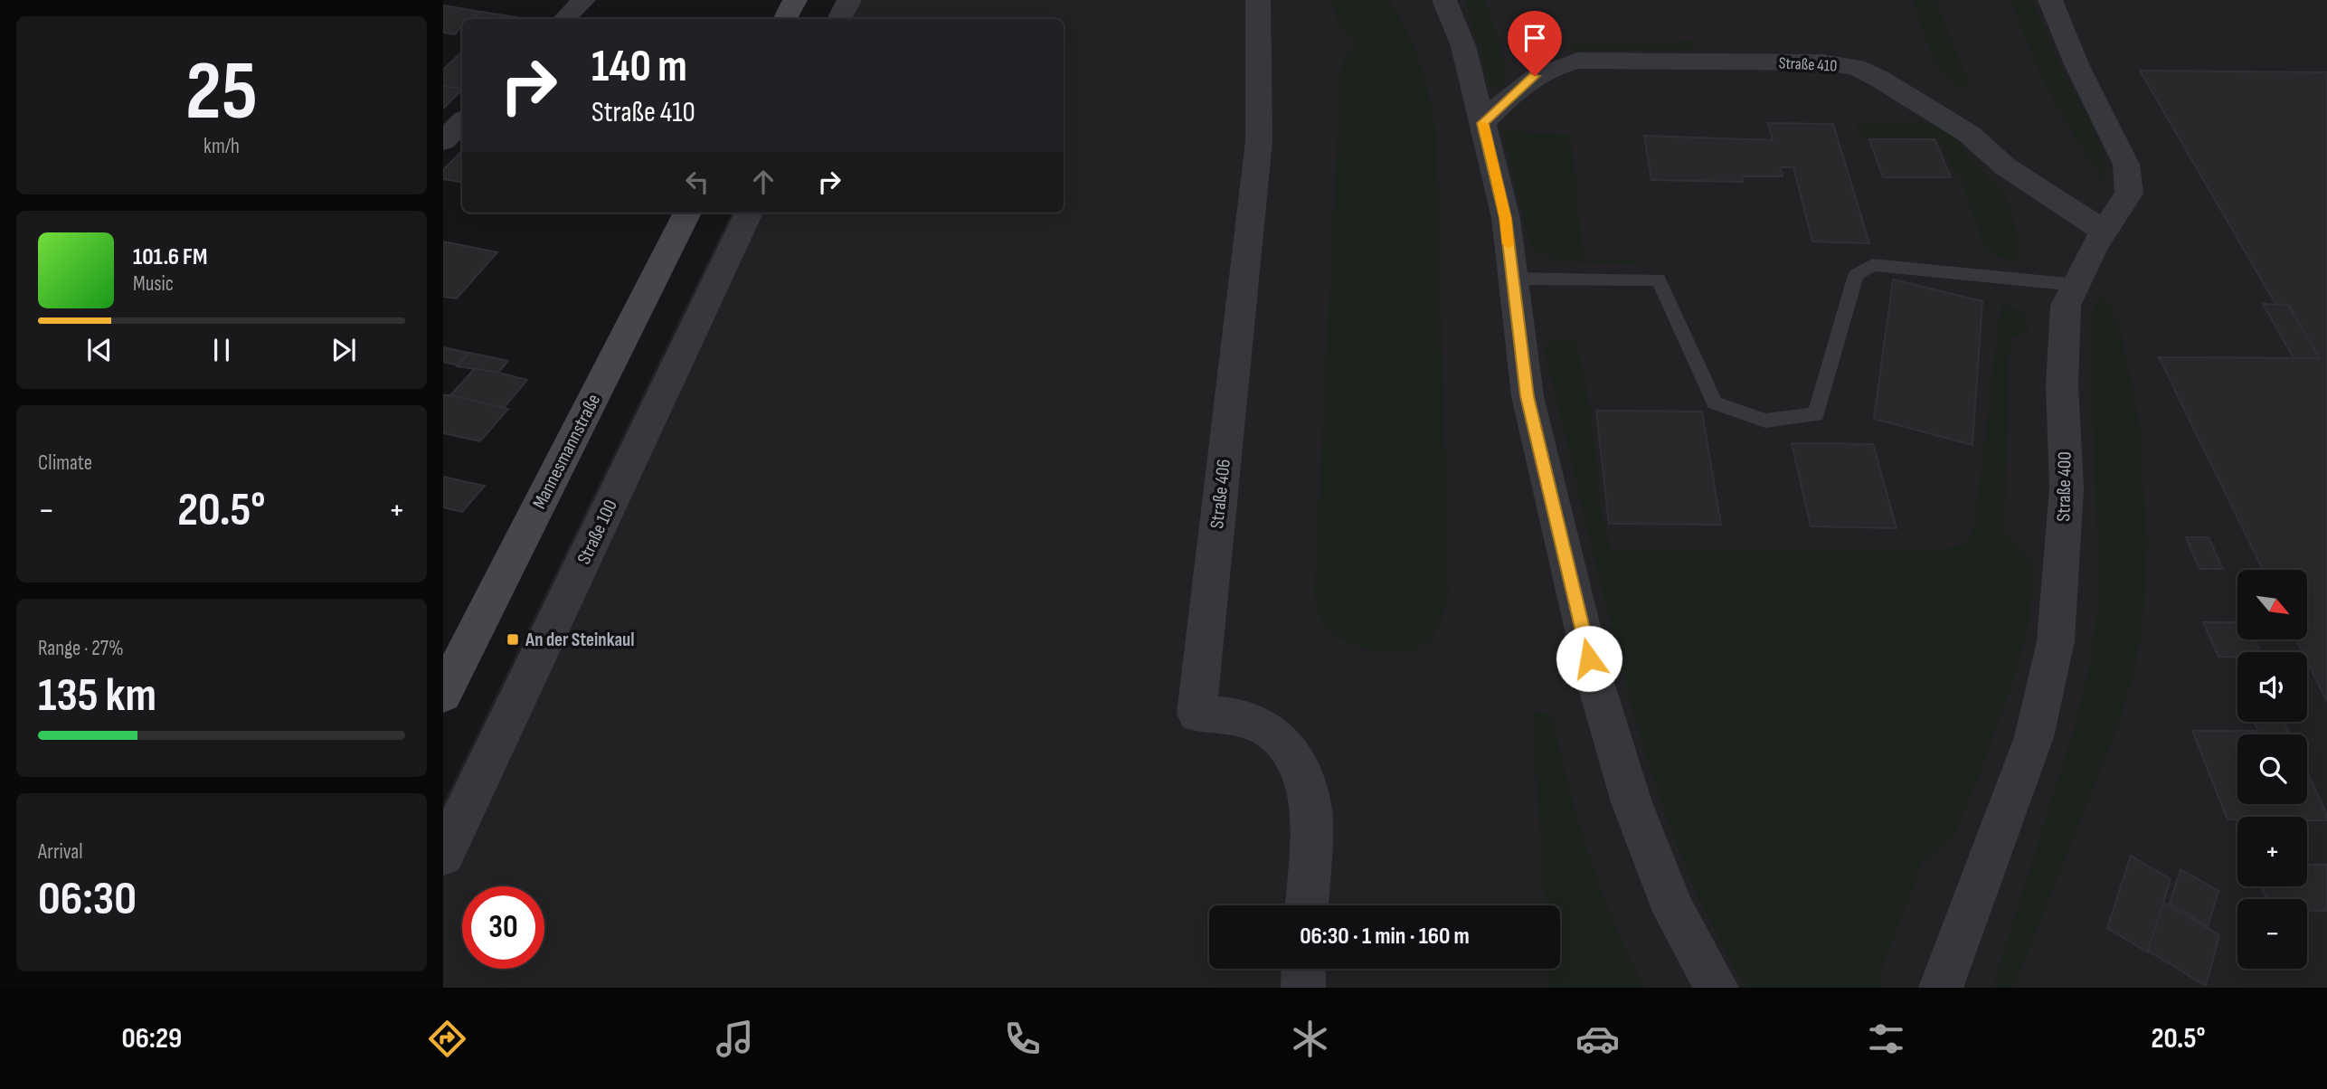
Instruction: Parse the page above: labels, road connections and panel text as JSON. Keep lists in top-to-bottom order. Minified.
{"streets":{"main road":["Mannesmannstraße"],"street":["Straße 410","Straße 400","Straße 406","Straße 100"]},"crossings":[["Straße 410","Straße 400"]],"places":{"transit":["An der Steinkaul"]},"north":"bottom right","page":{"tile":[["25","km/h"],"Climate",["Range · 27%","135 km"],["Arrival","06:30"]],"turn":["140 m","Straße 410"],"song":["101.6 FM","Music"],"heat":["−","20.5°","+"],"map_buttons":["+","−"],"limit":"30","trip":"06:30 · 1 min · 160 m","tabs":["06:29","20.5°"]}}
